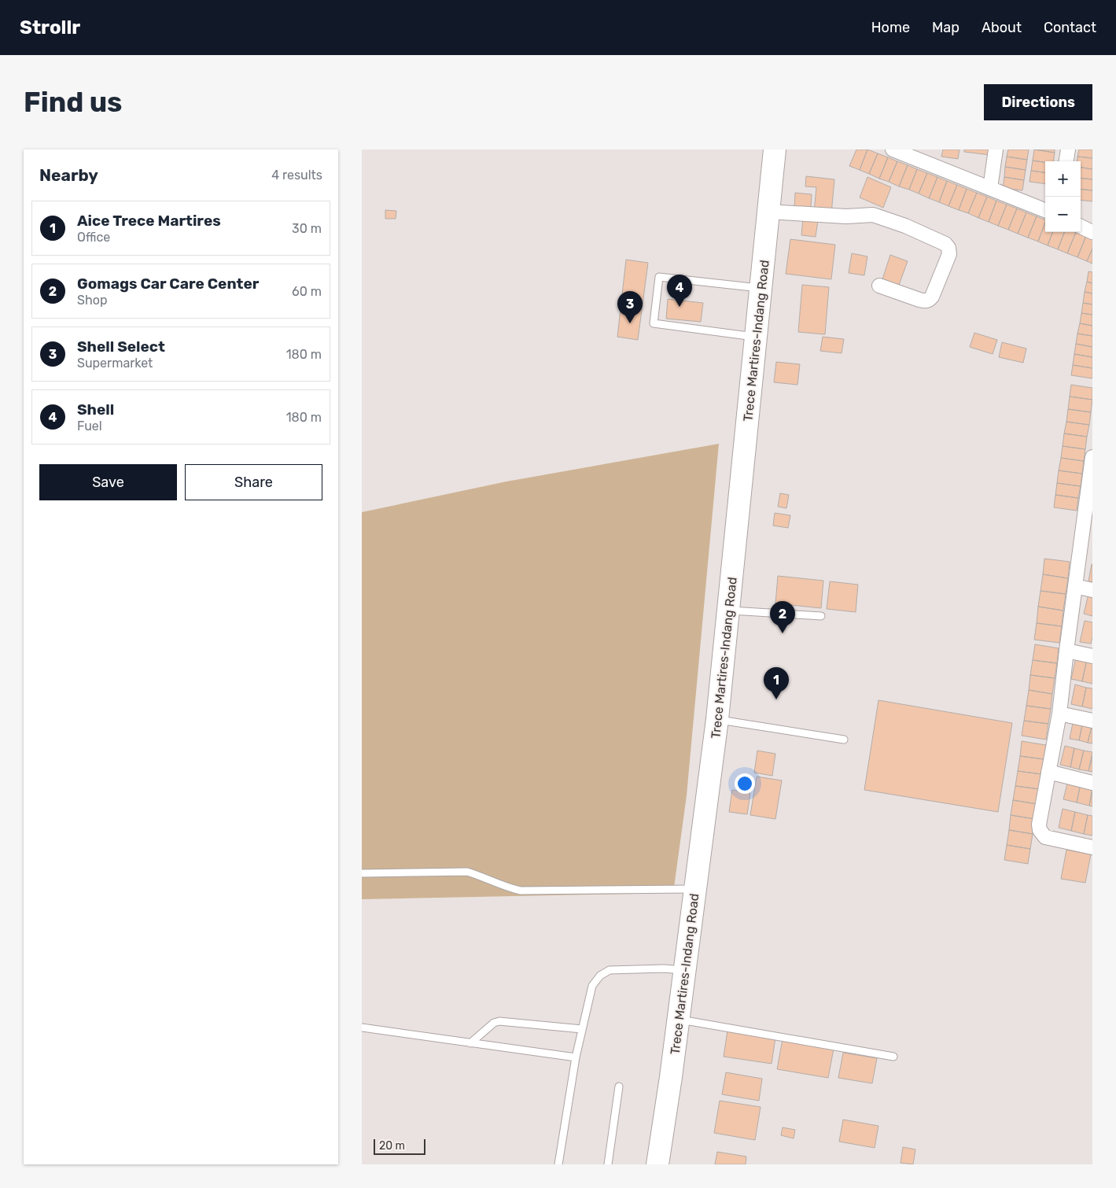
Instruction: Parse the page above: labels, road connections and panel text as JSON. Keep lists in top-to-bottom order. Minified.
{"streets":{"main road":["Trece Martires-Indang Road"]},"scale_bar":"20 m","page":{"header":"Strollr","nav":["Home","Map","About","Contact"],"buttons":["Directions",["Save","Share"]],"title":"Find us","heading":["Nearby","4 results"],"map_buttons":["+","−"],"list":[{"mark":"1","name":"Aice Trece Martires","note":"Office","value":"30 m"},{"mark":"2","name":"Gomags Car Care Center","note":"Shop","value":"60 m"},{"mark":"3","name":"Shell Select","note":"Supermarket","value":"180 m"},{"mark":"4","name":"Shell","note":"Fuel","value":"180 m"}],"pins":["4","3","2","1"],"scale":"20 m"}}
